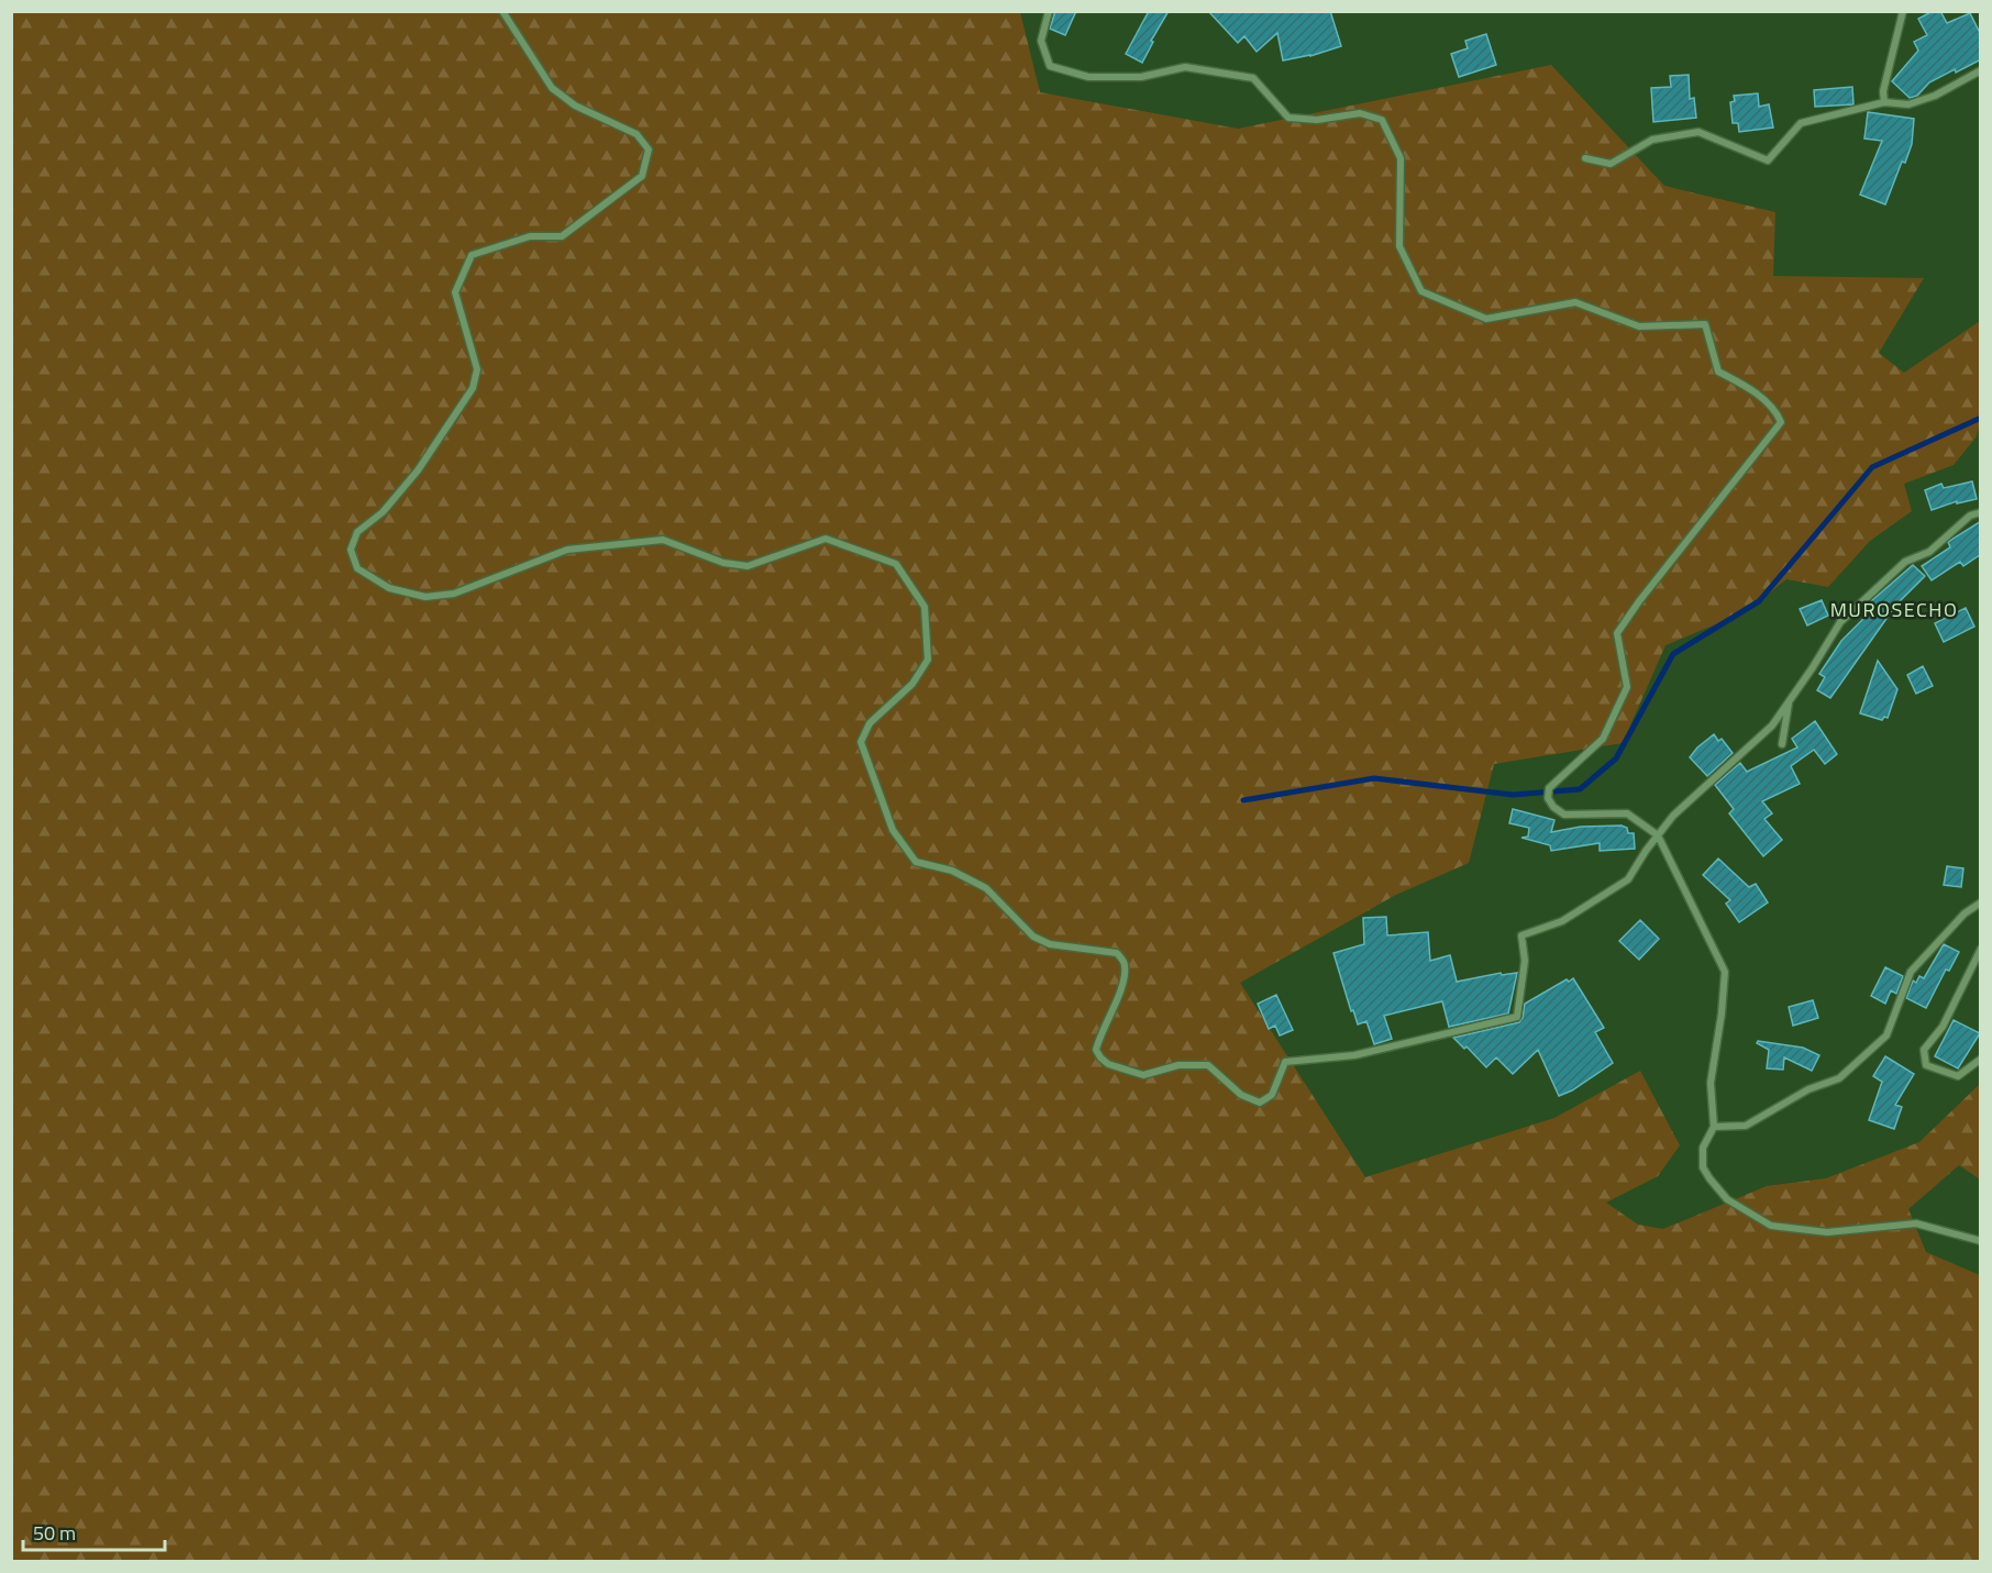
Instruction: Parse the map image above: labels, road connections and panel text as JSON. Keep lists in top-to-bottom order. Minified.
{"districts":["MUROSECHO"],"scale_bar":"50 m"}
